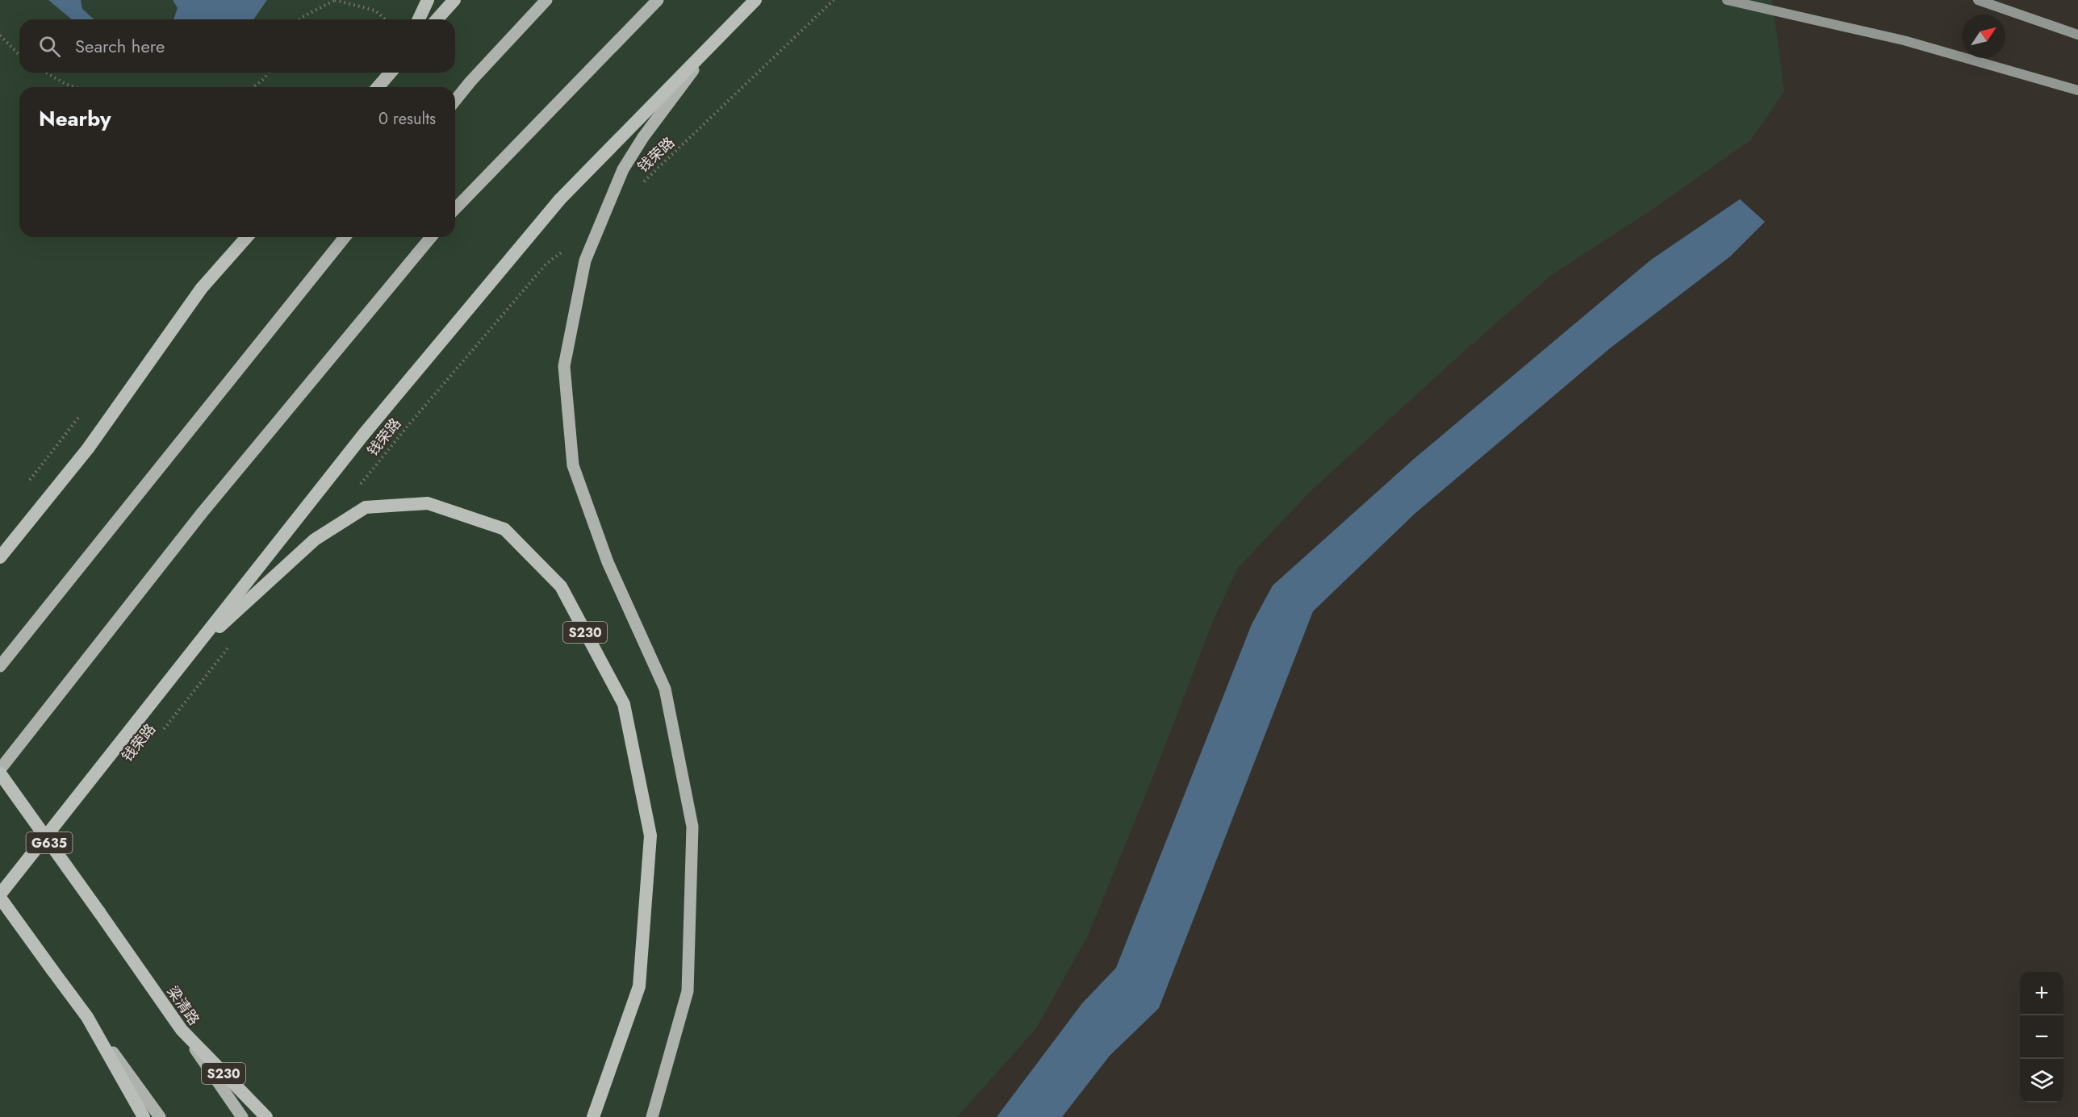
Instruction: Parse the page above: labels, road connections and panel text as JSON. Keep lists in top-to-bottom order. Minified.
{"streets":{"highway":["S230","G635","梁清路"],"path":["钱荣路"]},"crossings":[["S230","梁清路"]],"north":"top right","page":{"search":"Search here","heading":["Nearby","0 results"],"map_buttons":["+","−"]}}
